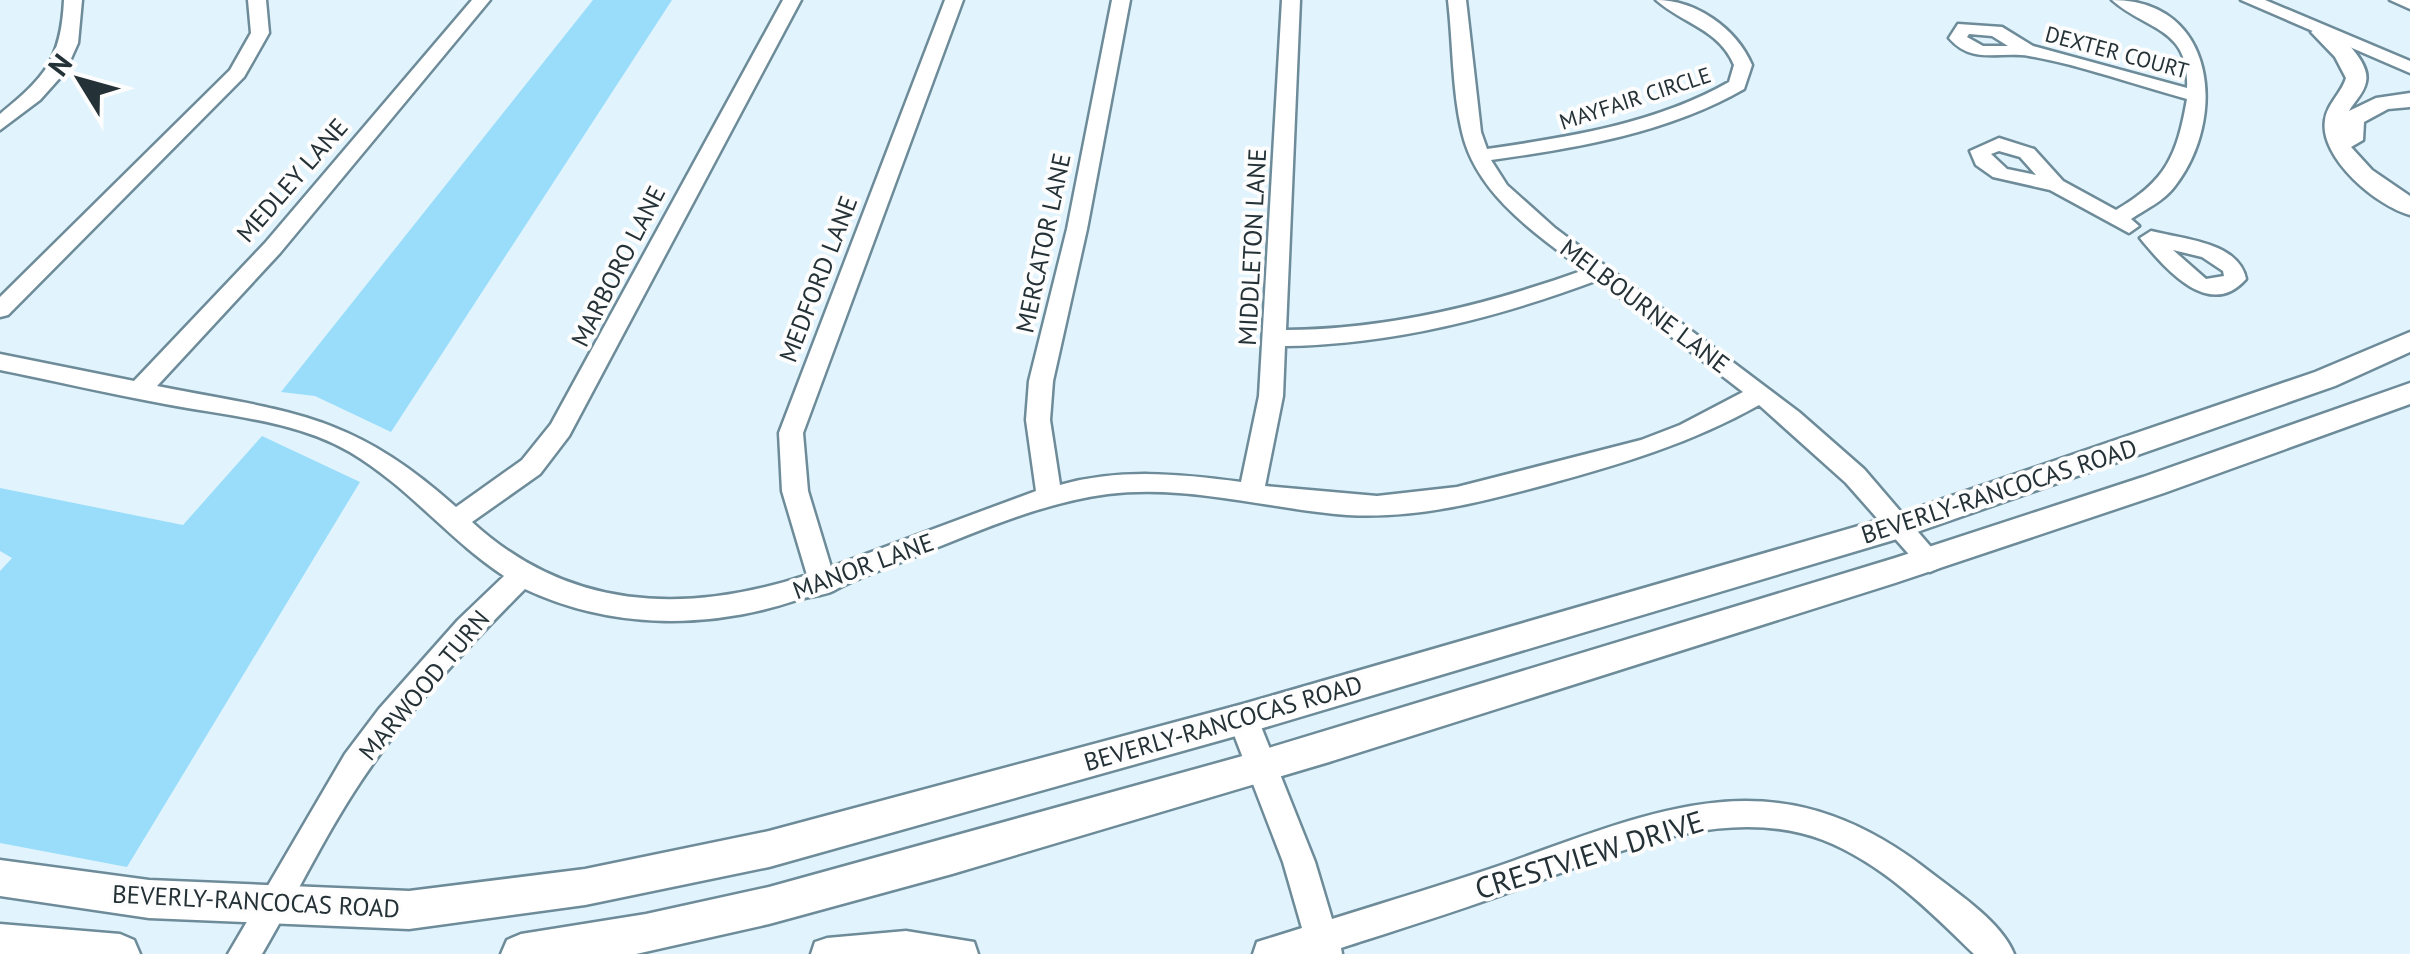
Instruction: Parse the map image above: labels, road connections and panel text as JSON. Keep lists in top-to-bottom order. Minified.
{"streets":{"main road":["BEVERLY-RANCOCAS ROAD"],"street":["DEXTER COURT","MAYFAIR CIRCLE","MEDLEY LANE","MERCATOR LANE","MIDDLETON LANE","MARBORO LANE","MEDFORD LANE","MELBOURNE LANE","MANOR LANE","MARWOOD TURN","CRESTVIEW DRIVE"]},"crossings":[["MAYFAIR CIRCLE","MELBOURNE LANE"],["MEDLEY LANE","MANOR LANE"],["MERCATOR LANE","MANOR LANE"],["MIDDLETON LANE","MANOR LANE"],["MARBORO LANE","MANOR LANE"],["MEDFORD LANE","MANOR LANE"],["MELBOURNE LANE","BEVERLY-RANCOCAS ROAD"],["MELBOURNE LANE","MANOR LANE"],["BEVERLY-RANCOCAS ROAD","MARWOOD TURN"],["MANOR LANE","MARWOOD TURN"]],"north":"top left"}
